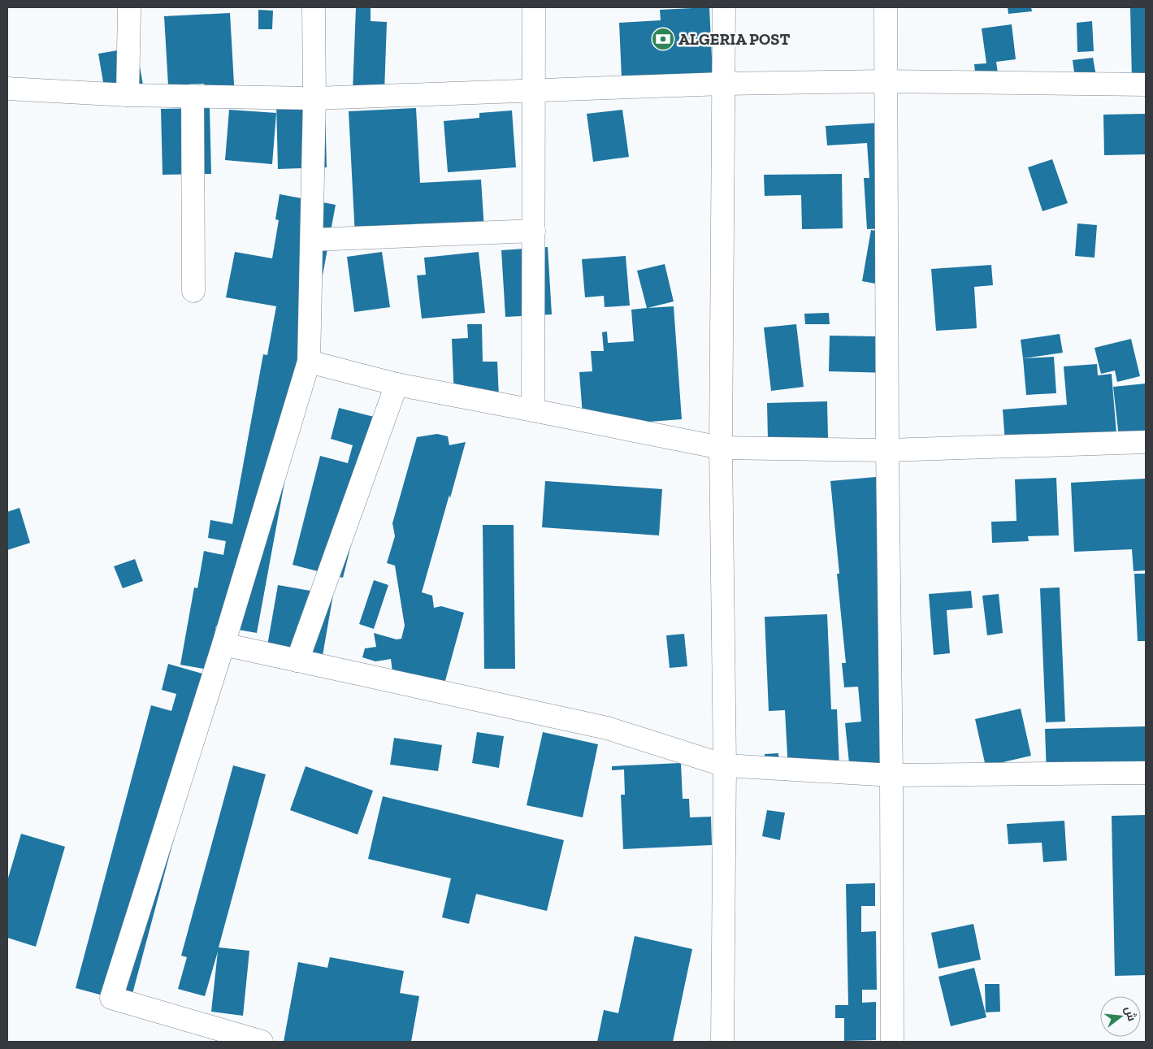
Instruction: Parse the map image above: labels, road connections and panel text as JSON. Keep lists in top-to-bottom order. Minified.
{"places":{"bank":["ALGERIA POST"]},"north":"right"}
